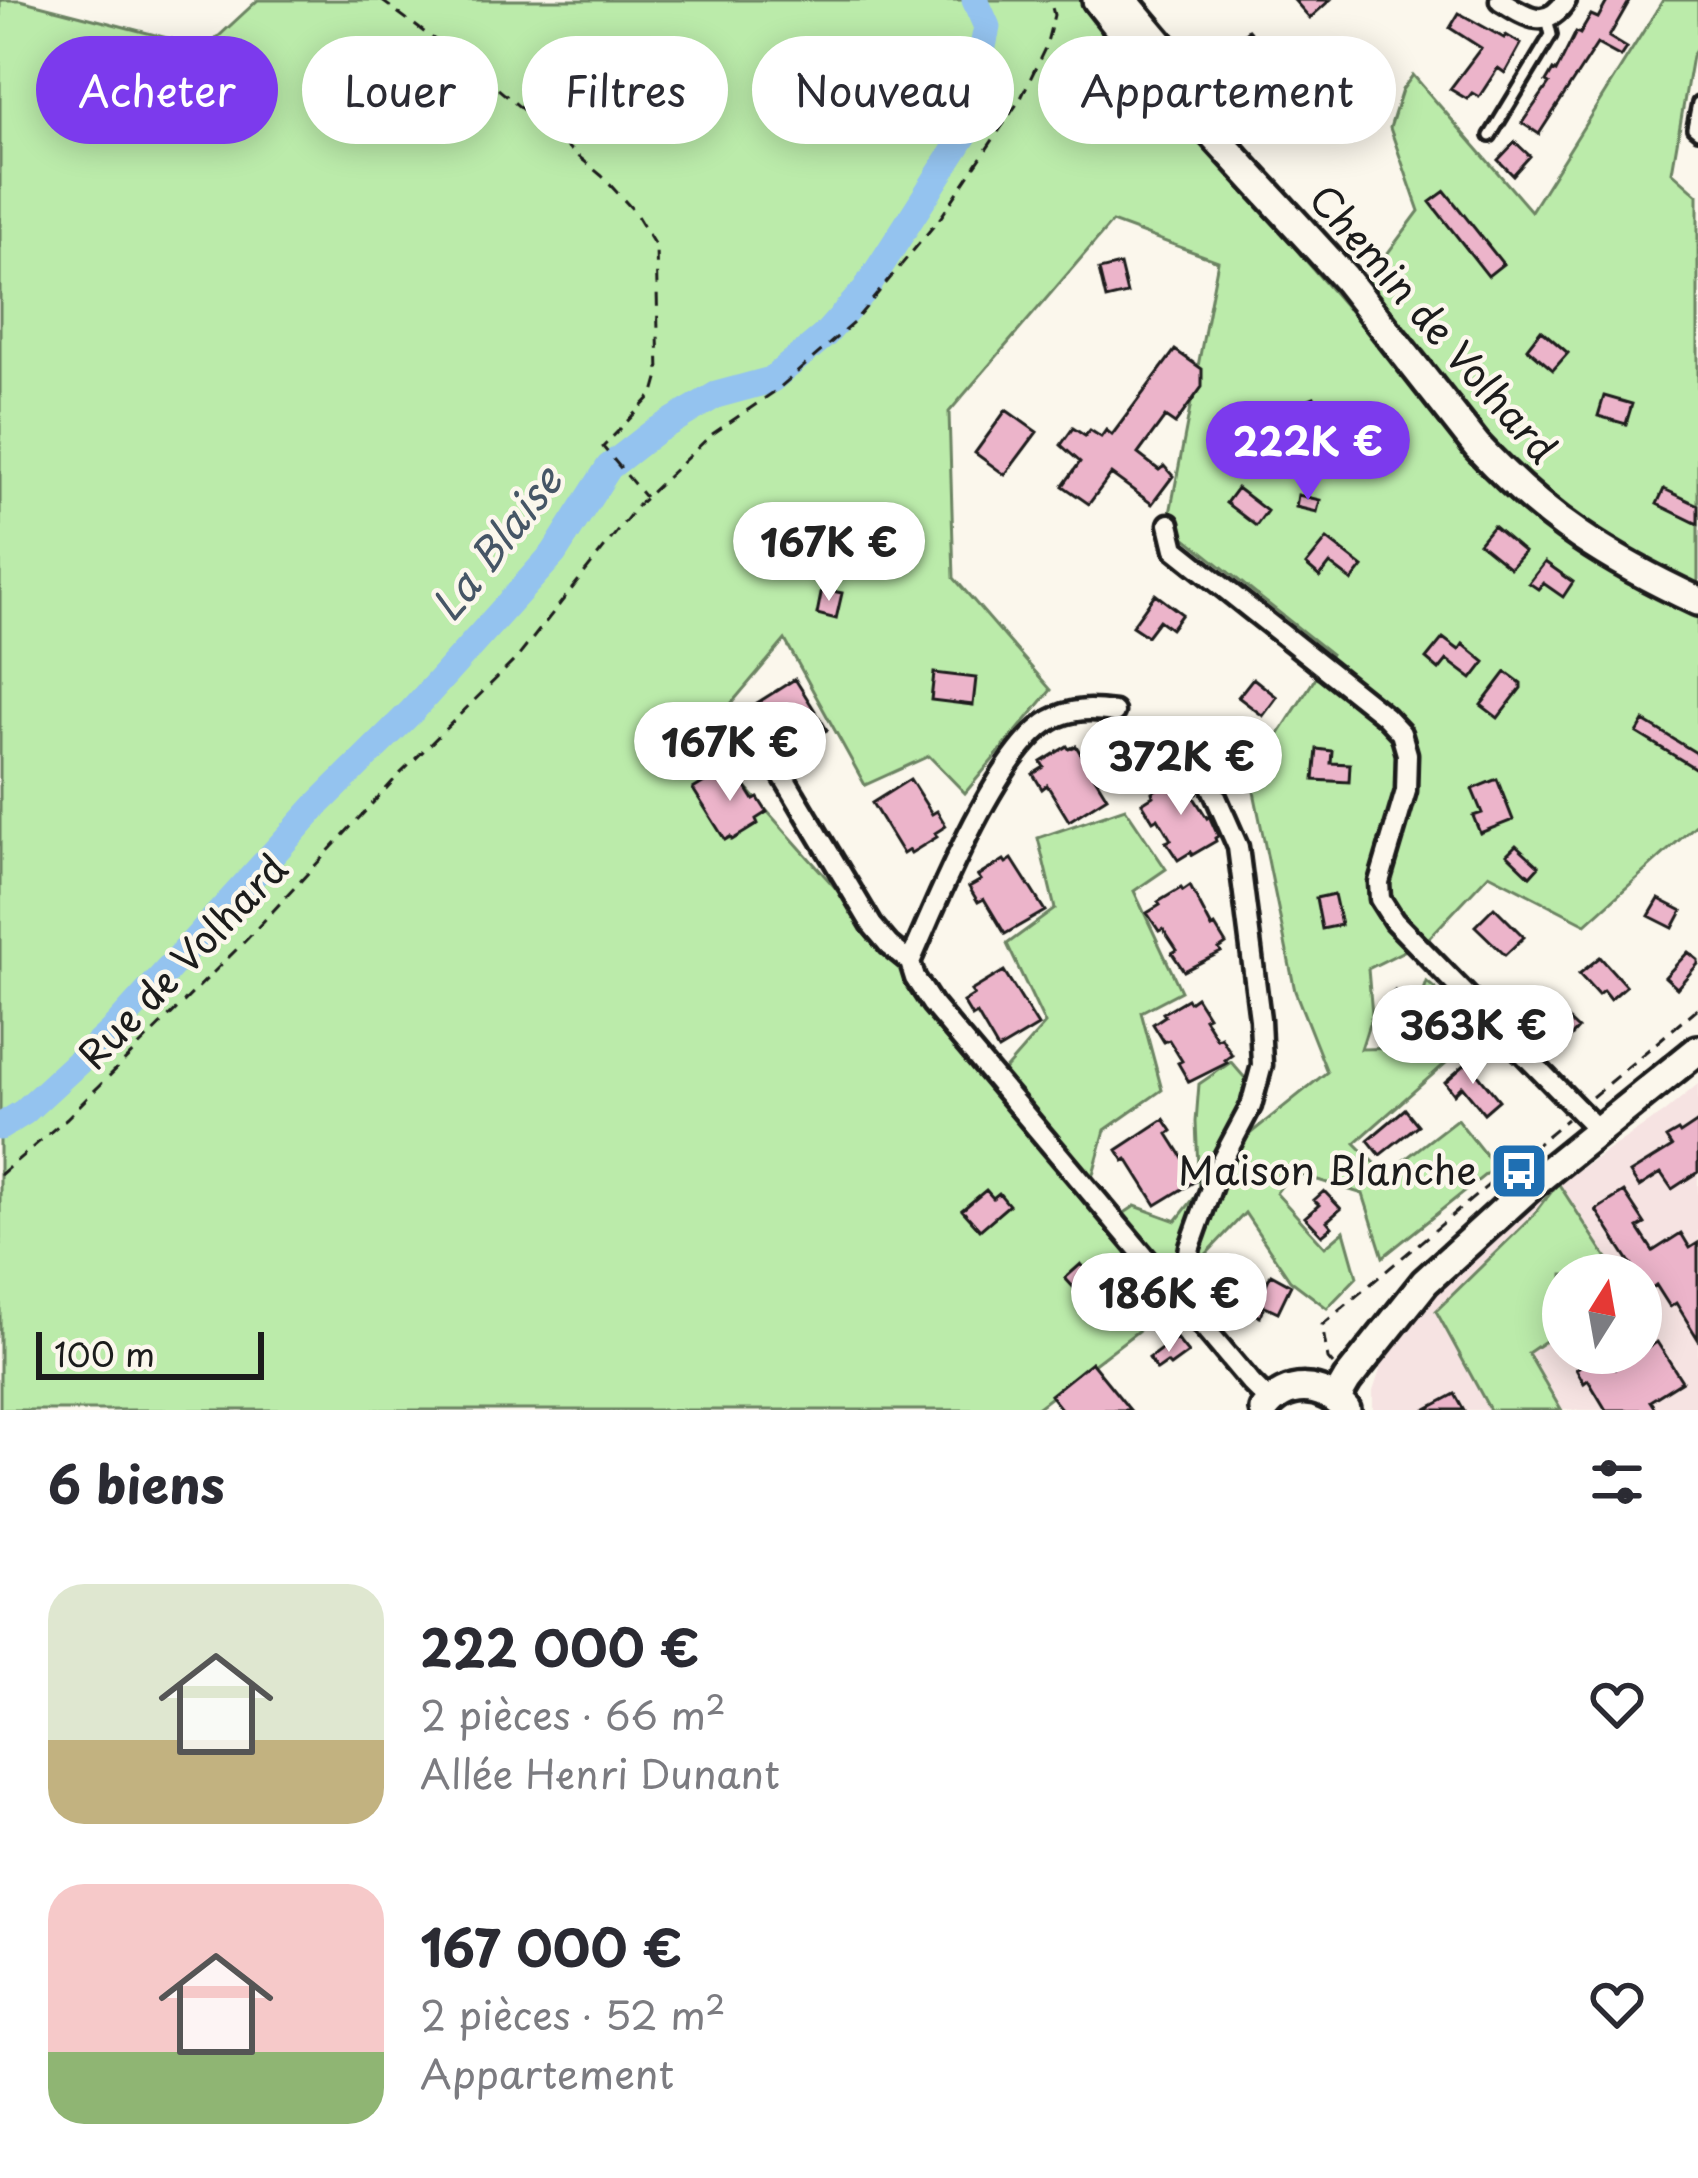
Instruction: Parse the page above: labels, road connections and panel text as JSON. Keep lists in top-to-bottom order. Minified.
{"streets":{"main road":["Chemin de Volhard"],"path":["Rue de Volhard"]},"water":["La Blaise"],"places":{"bus stop":["Maison Blanche"]},"scale_bar":"100 m","north":"top","page":{"chip":["Acheter","Louer","Filtres","Nouveau","Appartement"],"price":["222K €","167K €","167K €","372K €","363K €","186K €"],"scale":"100 m","heading":"6 biens","list":[{"name":"222 000 €","note":"2 pièces · 66 m² · Allée Henri Dunant"},{"name":"167 000 €","note":"2 pièces · 52 m² · Appartement"}]}}
